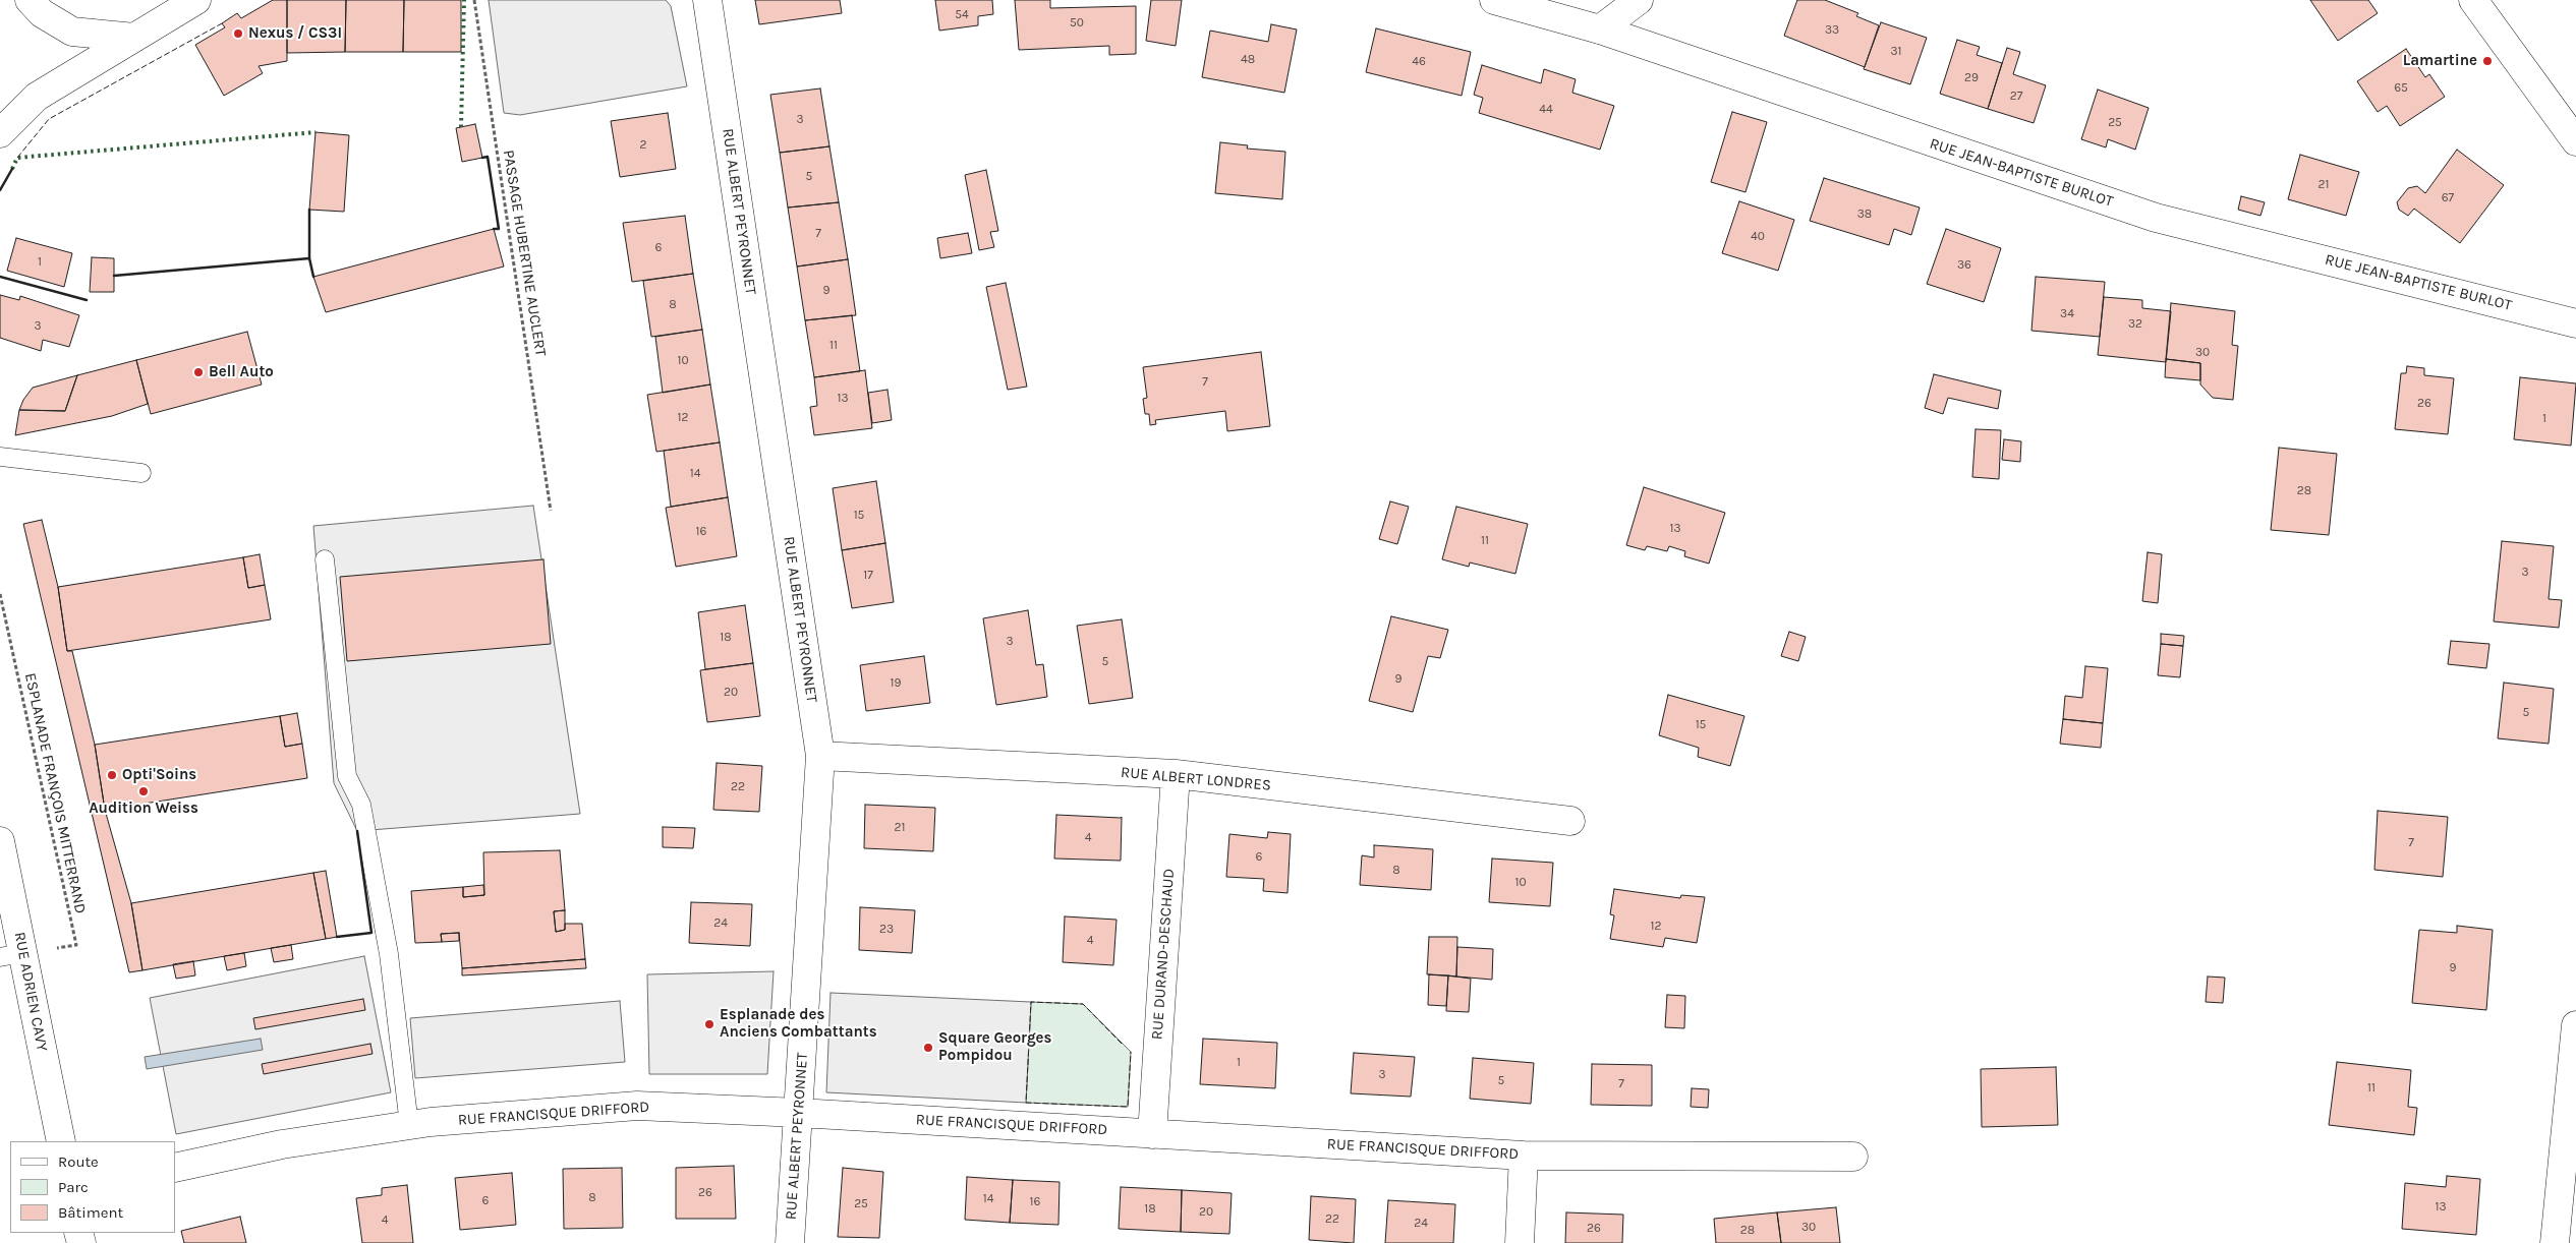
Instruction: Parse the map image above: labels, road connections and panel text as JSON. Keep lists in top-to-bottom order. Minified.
{"streets":{"street":["RUE JEAN-BAPTISTE BURLOT","RUE ALBERT PEYRONNET","RUE ALBERT LONDRES","RUE DURAND-DESCHAUD","RUE ADRIEN CAVY","RUE FRANCISQUE DRIFFORD"],"path":["PASSAGE HUBERTINE AUCLERT","ESPLANADE FRANÇOIS MITTERRAND"]},"crossings":[["RUE ALBERT PEYRONNET","RUE ALBERT LONDRES"],["RUE ALBERT PEYRONNET","RUE FRANCISQUE DRIFFORD"],["RUE ALBERT LONDRES","RUE DURAND-DESCHAUD"],["ESPLANADE FRANÇOIS MITTERRAND","RUE ADRIEN CAVY"],["RUE DURAND-DESCHAUD","RUE FRANCISQUE DRIFFORD"]],"places":["Nexus / CS3I","Lamartine","Bell Auto","Opti'Soins","Audition Weiss","Esplanade des Anciens Combattants","Square Georges Pompidou"],"house_numbers":["54","50","33","31","48","46","29","65","27","44","3","25","2","5","21","67","38","7","40","6","1","36","9","8","34","32","3","11","30","10","7","13","26","12","1","14","28","15","13","16","11","3","17","18","3","5","9","19","20","5","15","22","21","4","7","6","8","10","24","12","23","4","9","1","3","5","7","11","26","8","14","6","16","25","13","18","20","22","4","24","30","26","28"],"legend":["Route","Parc","Bâtiment"]}
